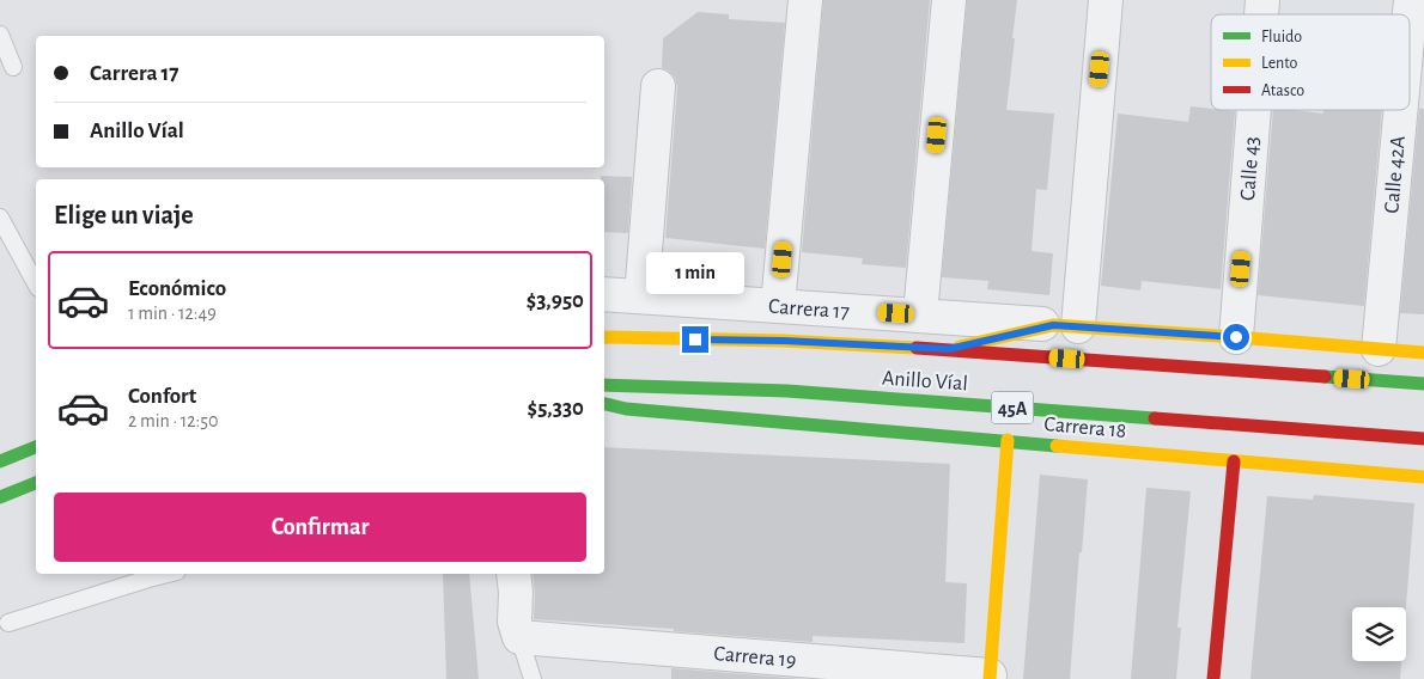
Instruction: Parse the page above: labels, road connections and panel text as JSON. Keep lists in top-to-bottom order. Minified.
{"streets":{"main road":["Carrera 17","Anillo Víal","45A","Carrera 18"],"street":["Calle 43","Calle 42A","Carrera 19"]},"crossings":[["Calle 43","Carrera 17"],["Calle 42A","Carrera 17"],["Carrera 17","Anillo Víal"]],"legend":["Fluido","Lento","Atasco"],"page":{"banner":["Carrera 17","Anillo Víal"],"heading":"Elige un viaje","list":[{"name":"Económico","note":"1 min · 12:49","value":"$3,950"},{"name":"Confort","note":"2 min · 12:50","value":"$5,330"}],"bubble":"1 min","buttons":"Confirmar"}}
